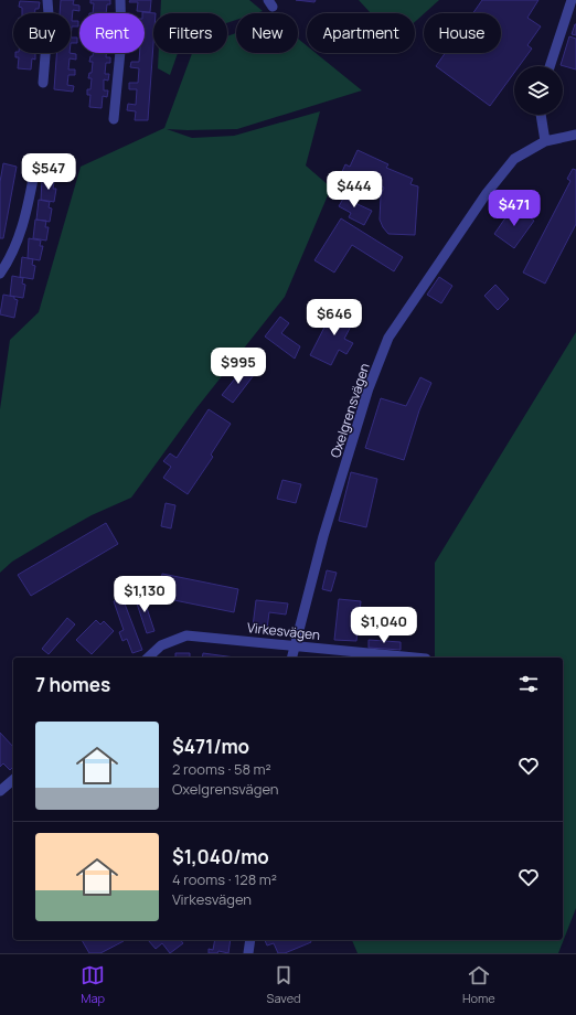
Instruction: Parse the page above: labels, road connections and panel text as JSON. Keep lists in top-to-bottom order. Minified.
{"streets":{"street":["Oxelgrensvägen","Virkesvägen"]},"crossings":[["Oxelgrensvägen","Virkesvägen"]],"page":{"chip":["Buy","Rent","Filters","New","Apartment","House"],"price":["$547","$444","$471","$646","$995","$1,130","$1,040"],"heading":"7 homes","list":[{"name":"$471/mo","note":"2 rooms · 58 m² · Oxelgrensvägen"},{"name":"$1,040/mo","note":"4 rooms · 128 m² · Virkesvägen"}],"tabs":["Map","Saved","Home"]}}
